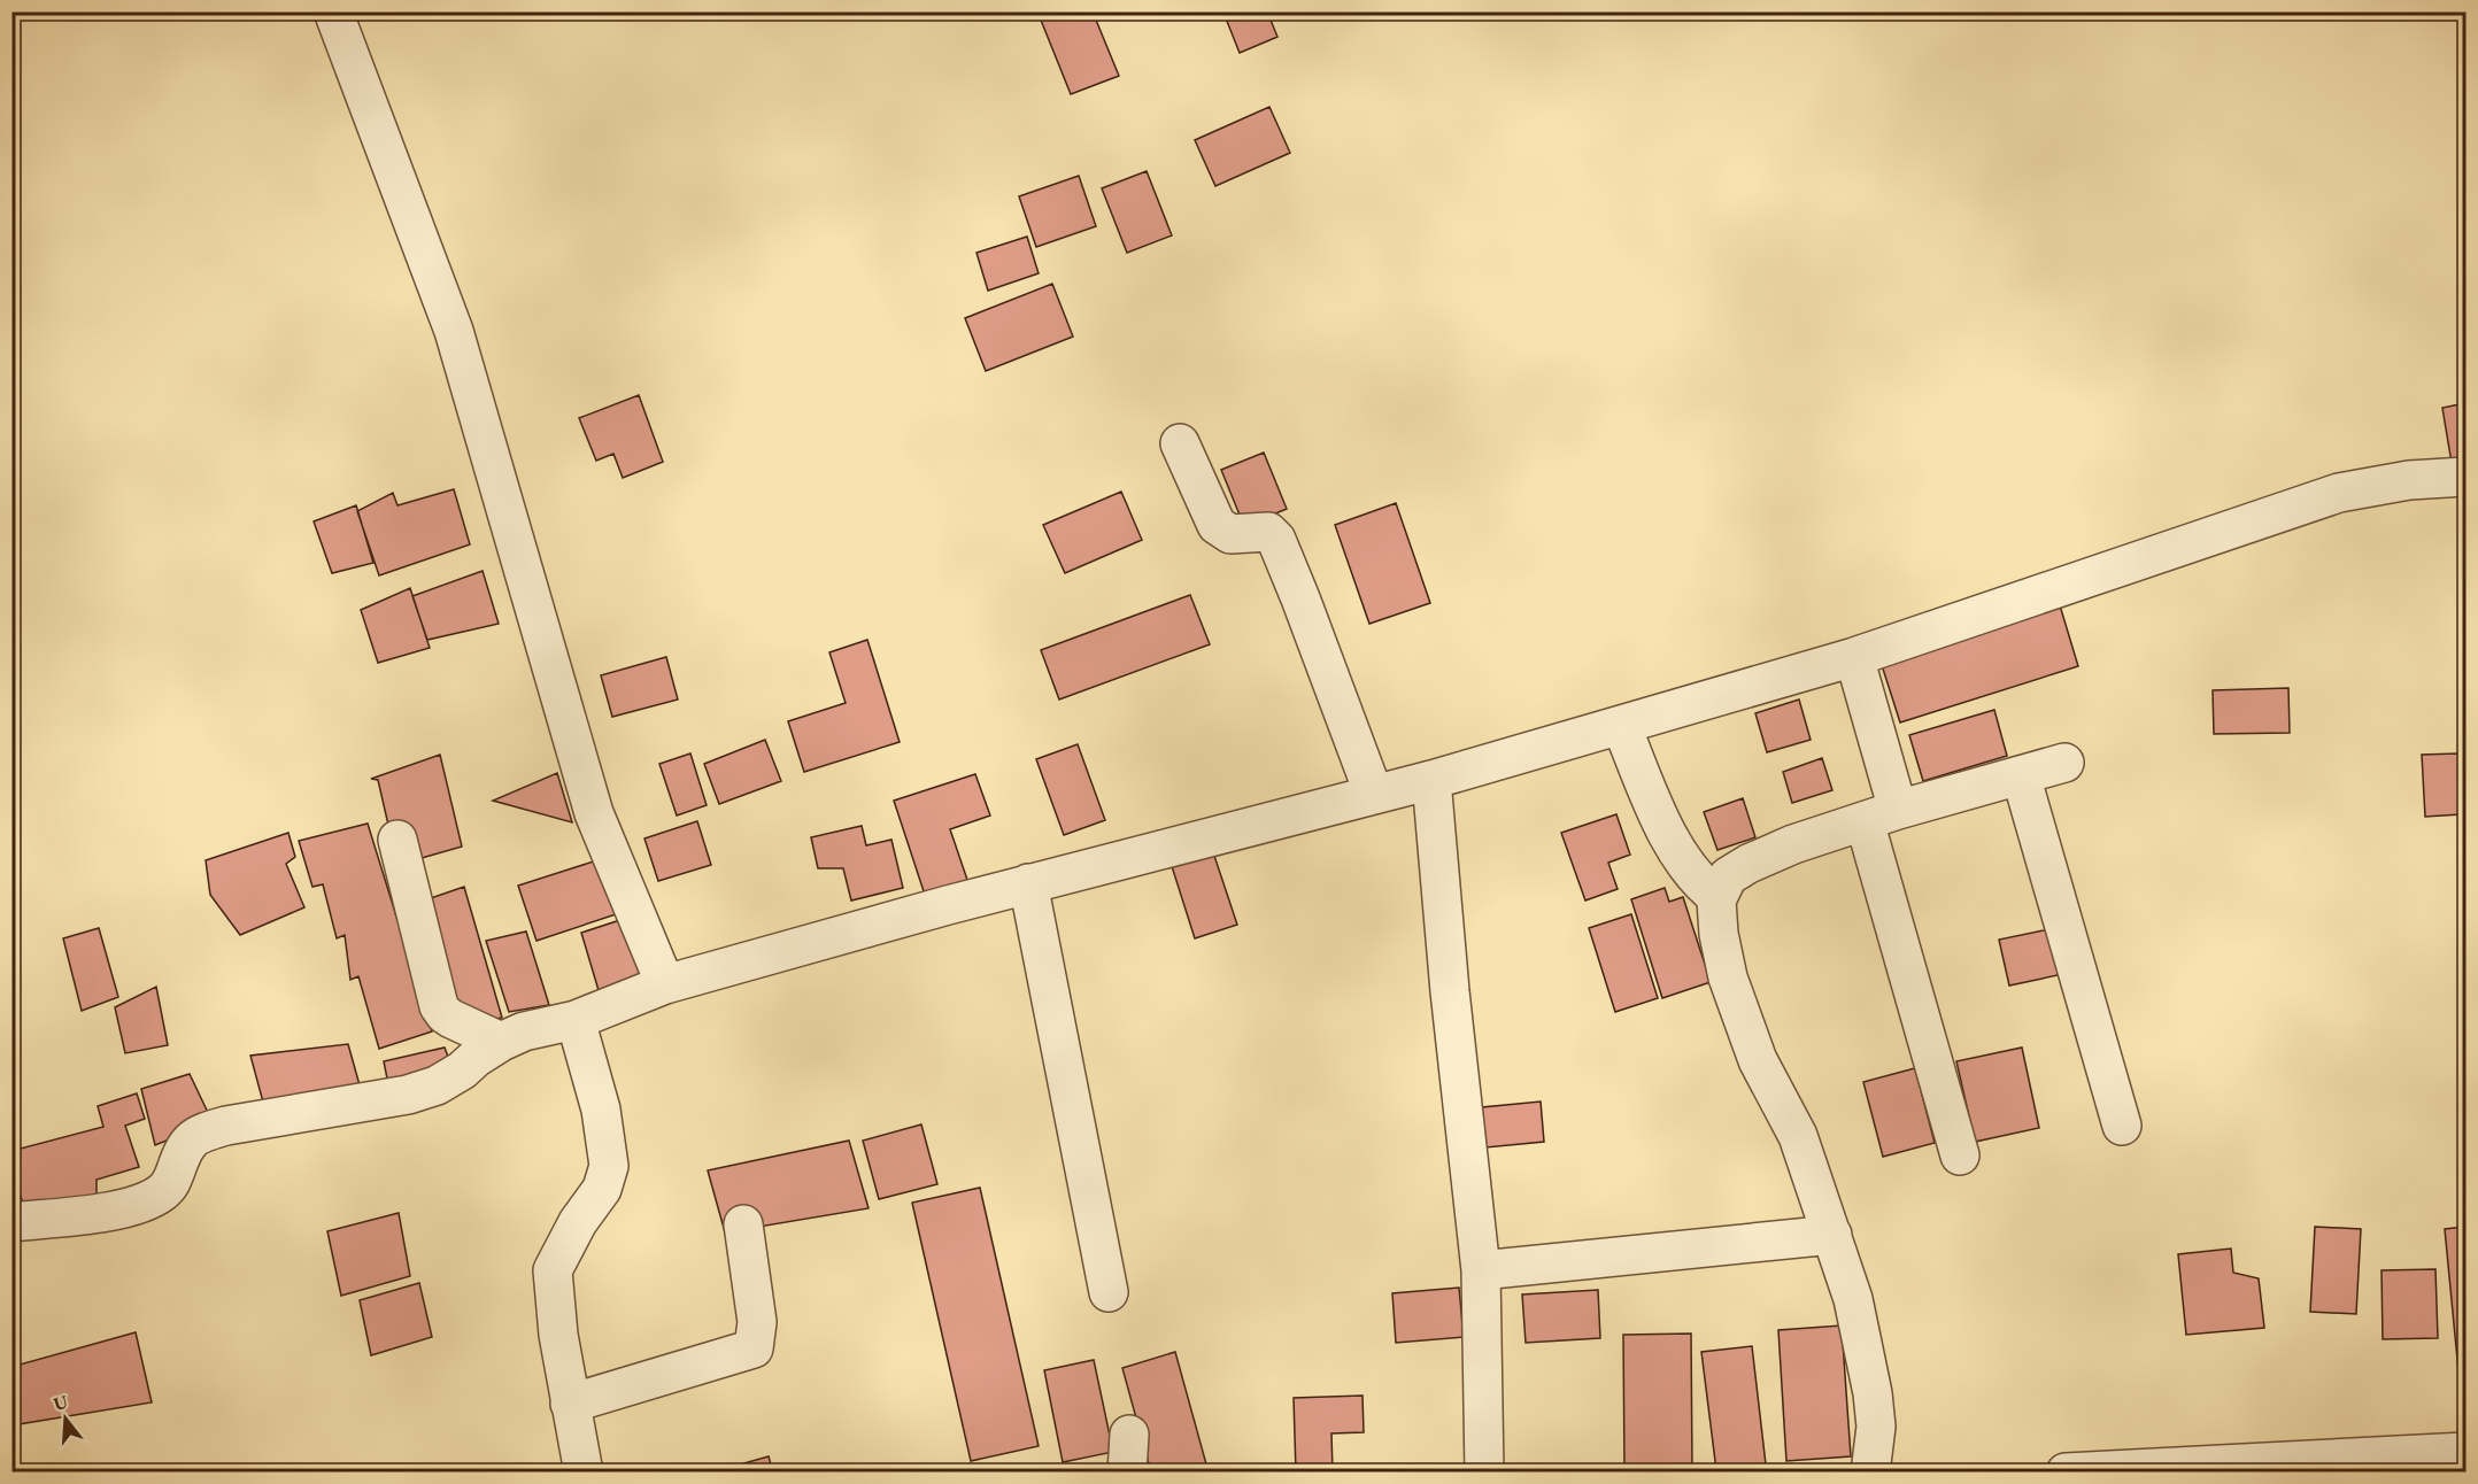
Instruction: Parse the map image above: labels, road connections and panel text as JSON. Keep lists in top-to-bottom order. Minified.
{"north":"top"}
